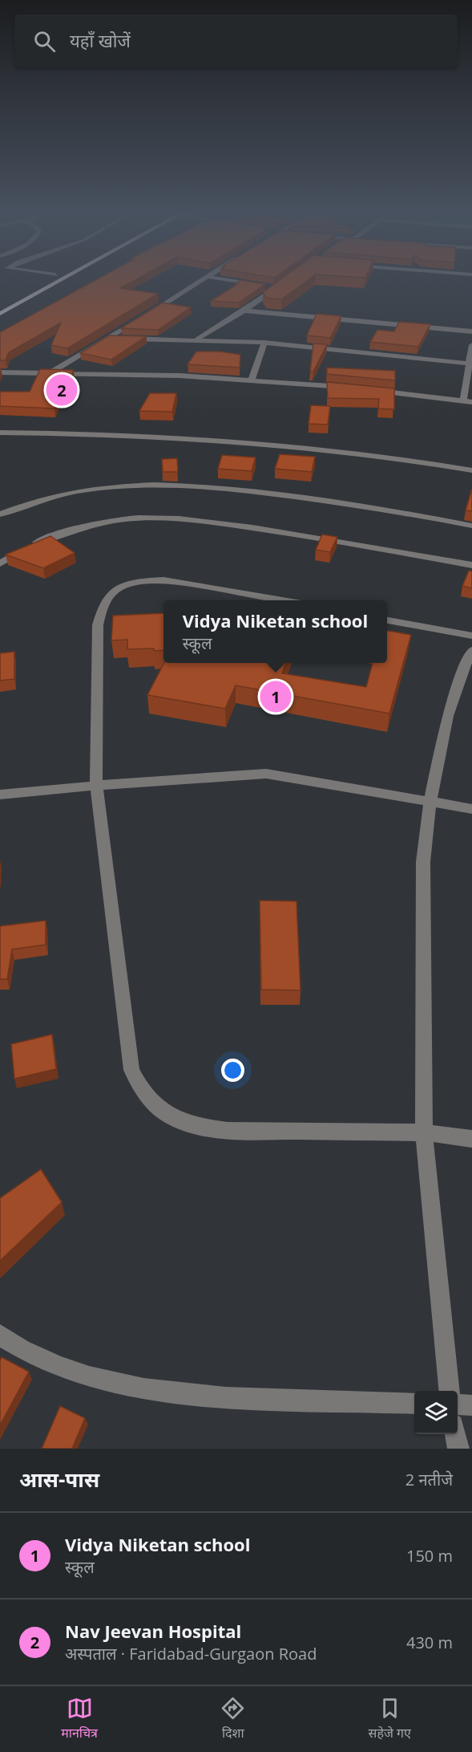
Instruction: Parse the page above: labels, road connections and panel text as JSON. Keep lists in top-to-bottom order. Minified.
{"page":{"search":"यहाँ खोजें","pins":["2","1"],"popup":["Vidya Niketan school","स्कूल"],"heading":["आस-पास","2 नतीजे"],"list":[{"mark":"1","name":"Vidya Niketan school","note":"स्कूल","value":"150 m"},{"mark":"2","name":"Nav Jeevan Hospital","note":"अस्पताल · Faridabad-Gurgaon Road","value":"430 m"}],"nav":["मानचित्र","दिशा","सहेजे गए"]}}
